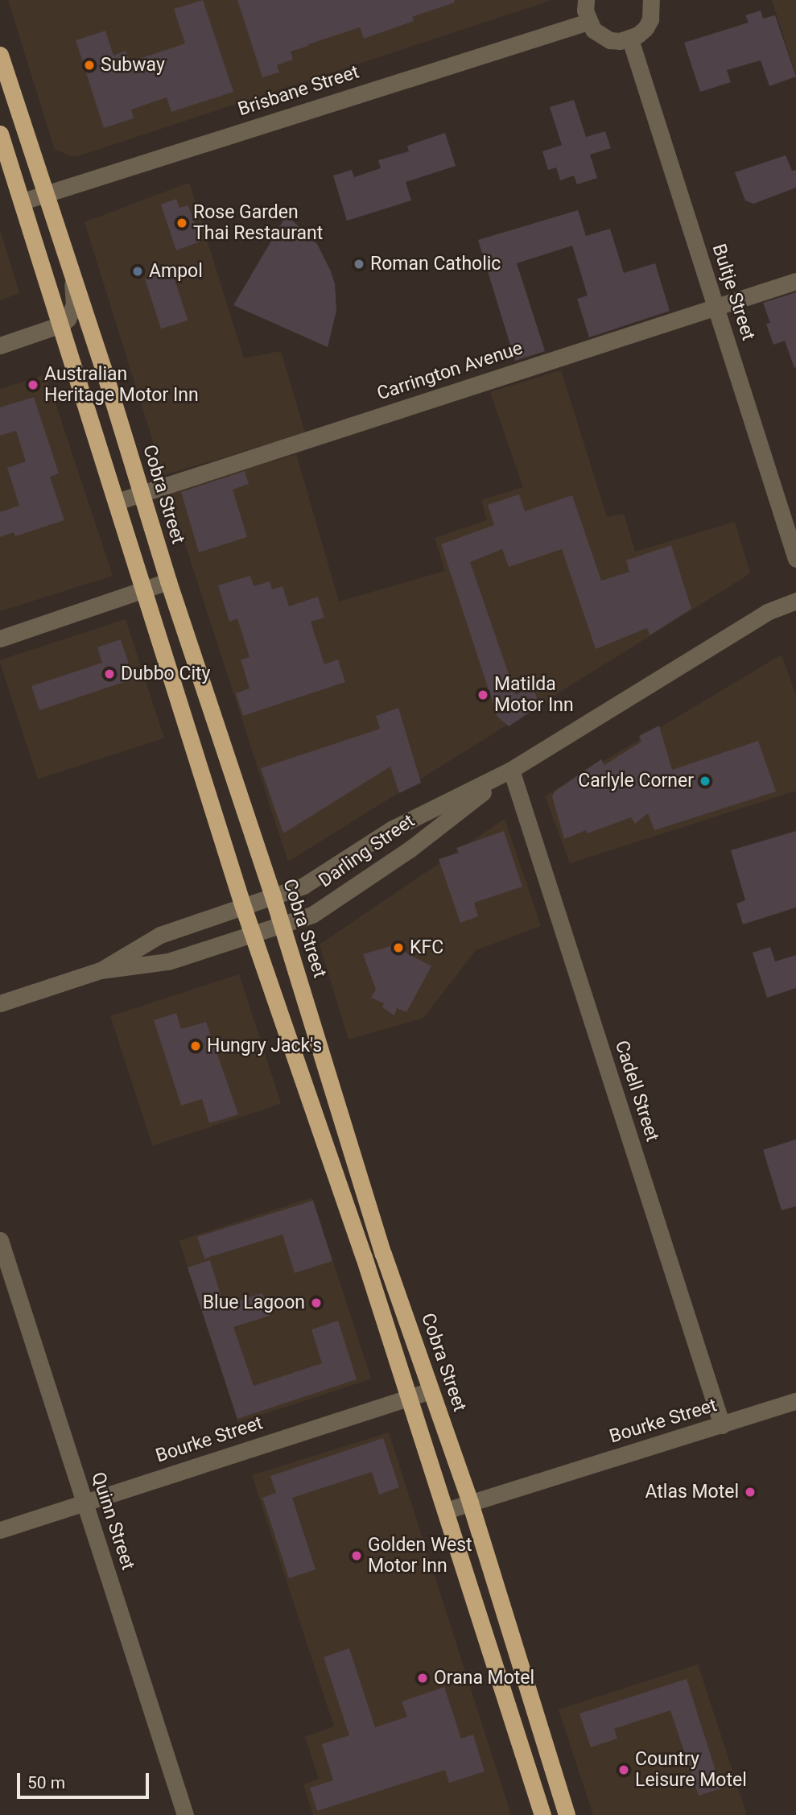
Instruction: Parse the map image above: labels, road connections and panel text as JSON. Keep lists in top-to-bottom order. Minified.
{"streets":{"highway":["Cobra Street"],"street":["Brisbane Street","Bultje Street","Carrington Avenue","Darling Street","Cadell Street","Bourke Street","Quinn Street"]},"crossings":[["Brisbane Street","Cobra Street"],["Bultje Street","Carrington Avenue"],["Carrington Avenue","Cobra Street"],["Cobra Street","Darling Street"],["Cobra Street","Bourke Street"],["Darling Street","Cadell Street"],["Cadell Street","Bourke Street"],["Bourke Street","Quinn Street"]],"places":["Subway","Rose Garden Thai Restaurant","Roman Catholic","Ampol","Australian Heritage Motor Inn","Dubbo City","Matilda Motor Inn","Carlyle Corner","KFC","Hungry Jack's","Blue Lagoon","Atlas Motel","Golden West Motor Inn","Orana Motel","Country Leisure Motel"],"scale_bar":"50 m"}
